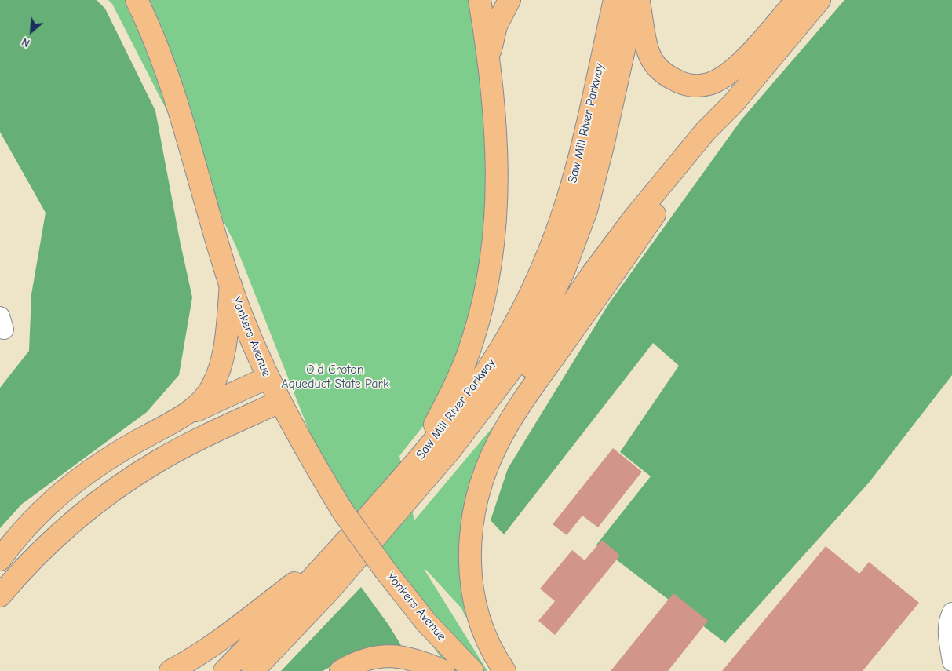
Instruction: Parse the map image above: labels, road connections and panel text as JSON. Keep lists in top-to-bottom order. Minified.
{"streets":{"main road":["Saw Mill River Parkway","Yonkers Avenue"]},"parks":["Old Croton Aqueduct State Park"],"north":"bottom left"}
